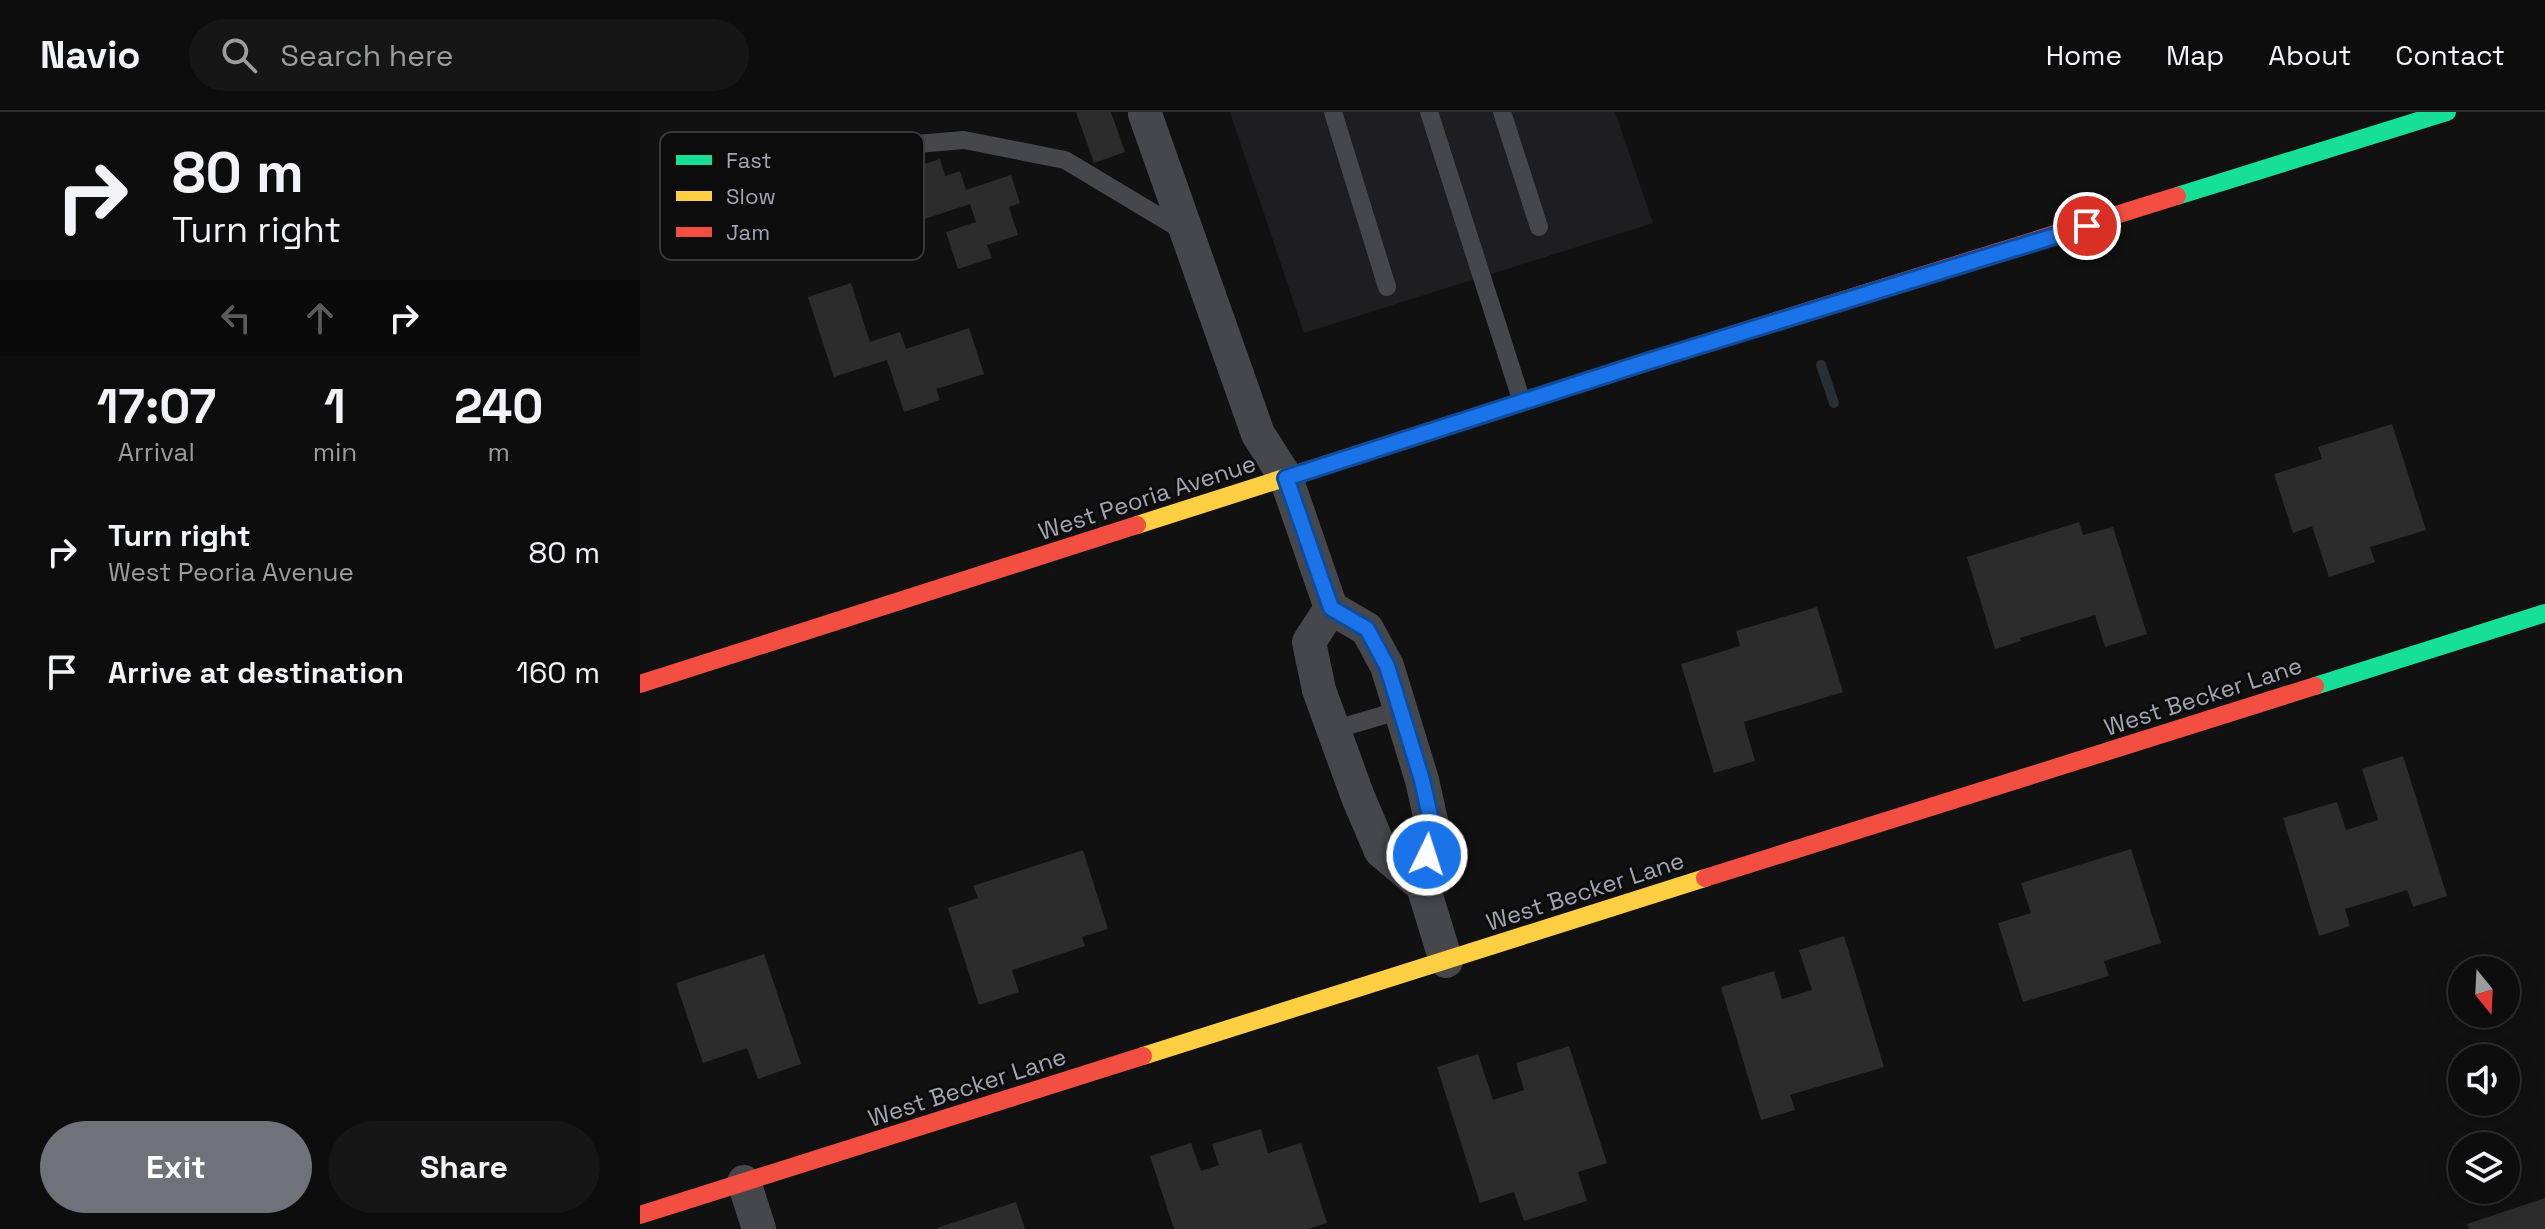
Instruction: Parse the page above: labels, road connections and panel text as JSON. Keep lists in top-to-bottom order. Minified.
{"streets":{"street":["West Peoria Avenue","West Becker Lane"]},"legend":["Fast","Slow","Jam"],"north":"bottom","page":{"header":"Navio","search":"Search here","nav":["Home","Map","About","Contact"],"turn":["80 m","Turn right"],"eta":["17:07","Arrival","1","min","240","m"],"list":[{"name":"Turn right","note":"West Peoria Avenue","value":"80 m"},{"name":"Arrive at destination","value":"160 m"}],"buttons":["Exit","Share"]}}
